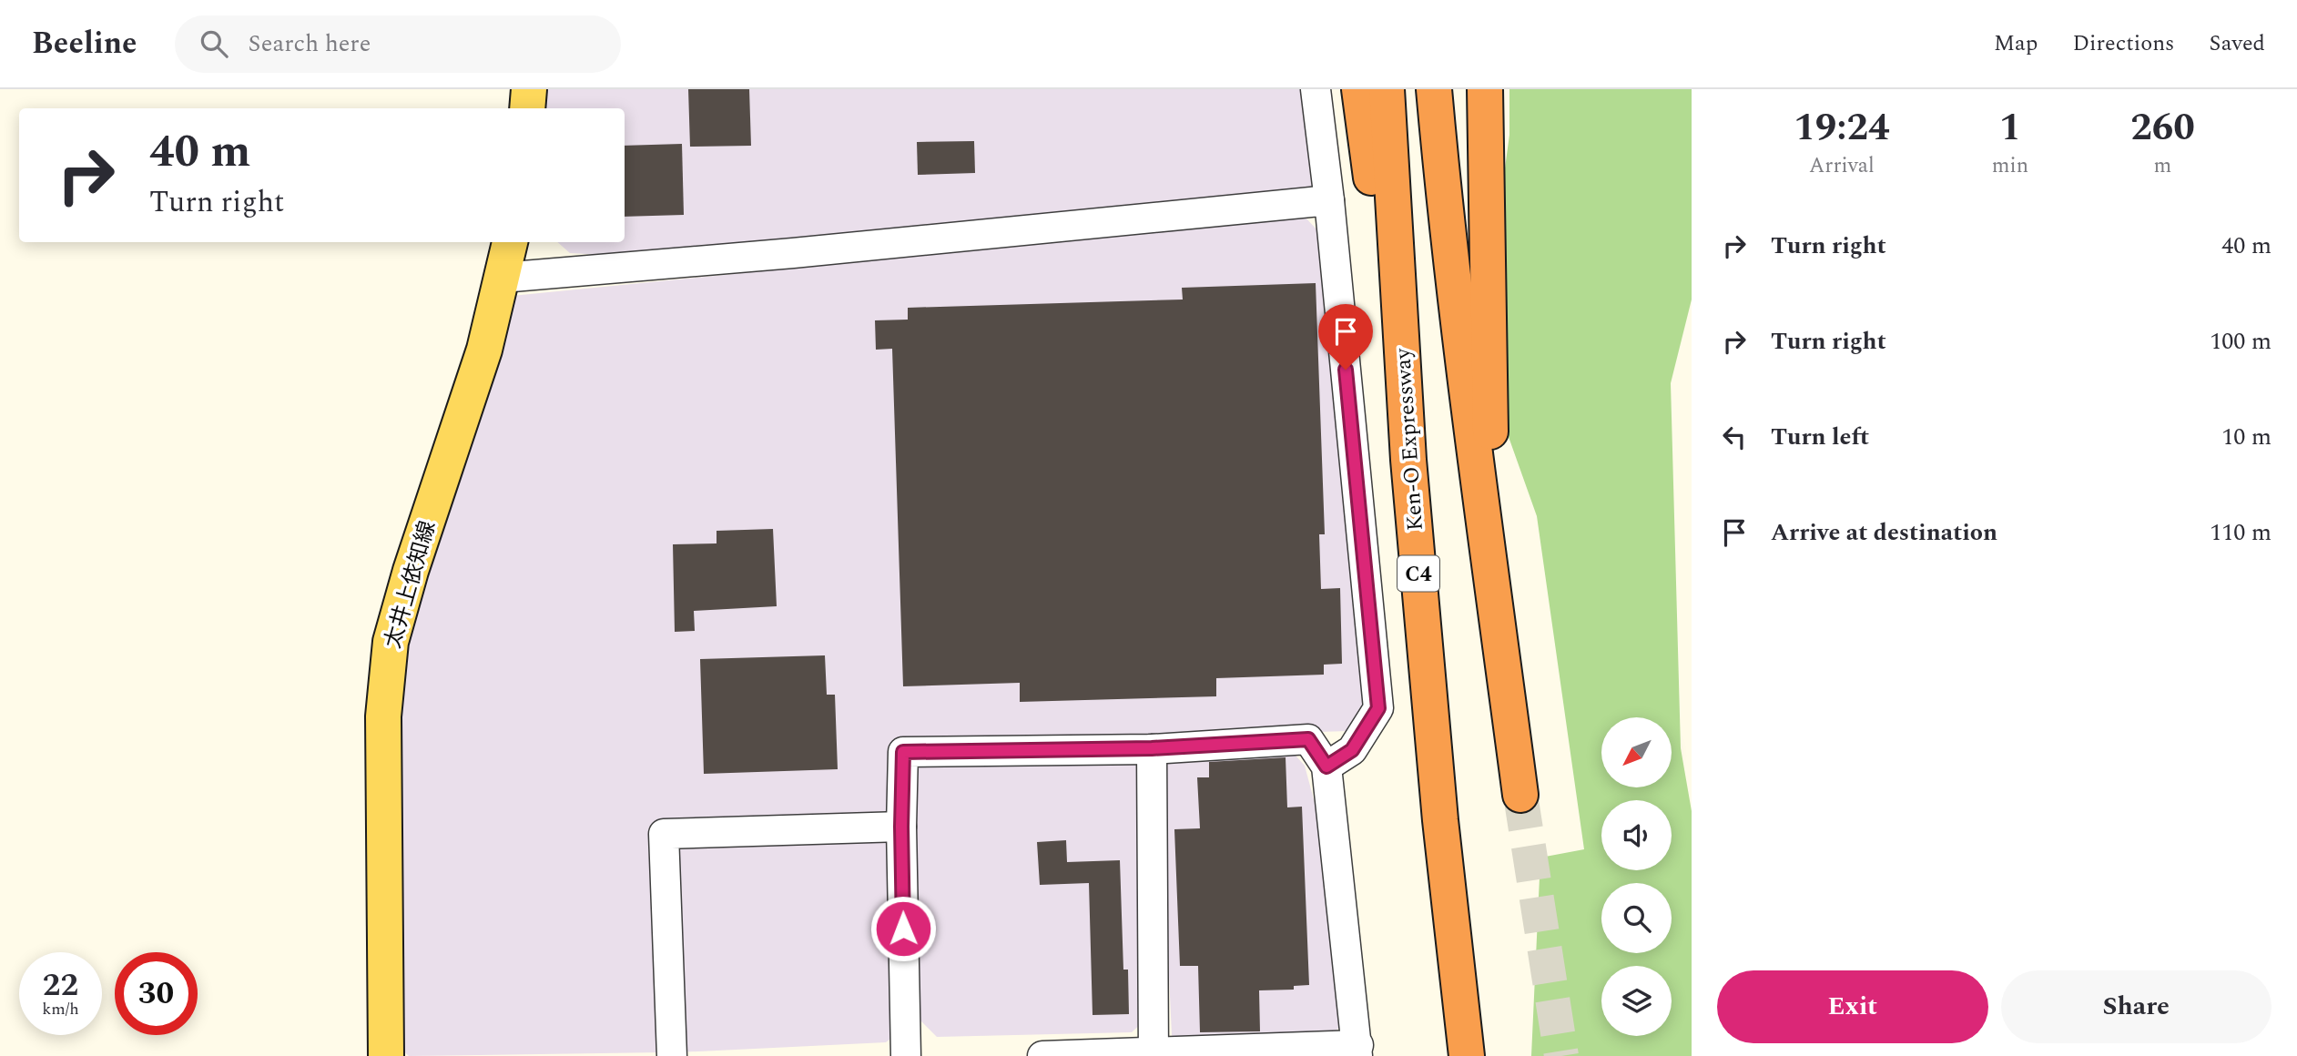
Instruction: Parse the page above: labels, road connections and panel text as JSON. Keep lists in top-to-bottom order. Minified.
{"streets":{"highway":["Ken-O Expressway","C4"],"main road":["太井上依知線"]},"north":"bottom left","page":{"header":"Beeline","search":"Search here","nav":["Map","Directions","Saved"],"eta":["19:24","Arrival","1","min","260","m"],"turn":["40 m","Turn right"],"list":[{"name":"Turn right","value":"40 m"},{"name":"Turn right","value":"100 m"},{"name":"Turn left","value":"10 m"},{"name":"Arrive at destination","value":"110 m"}],"speed":"22 km/h","limit":"30","buttons":["Exit","Share"]}}
